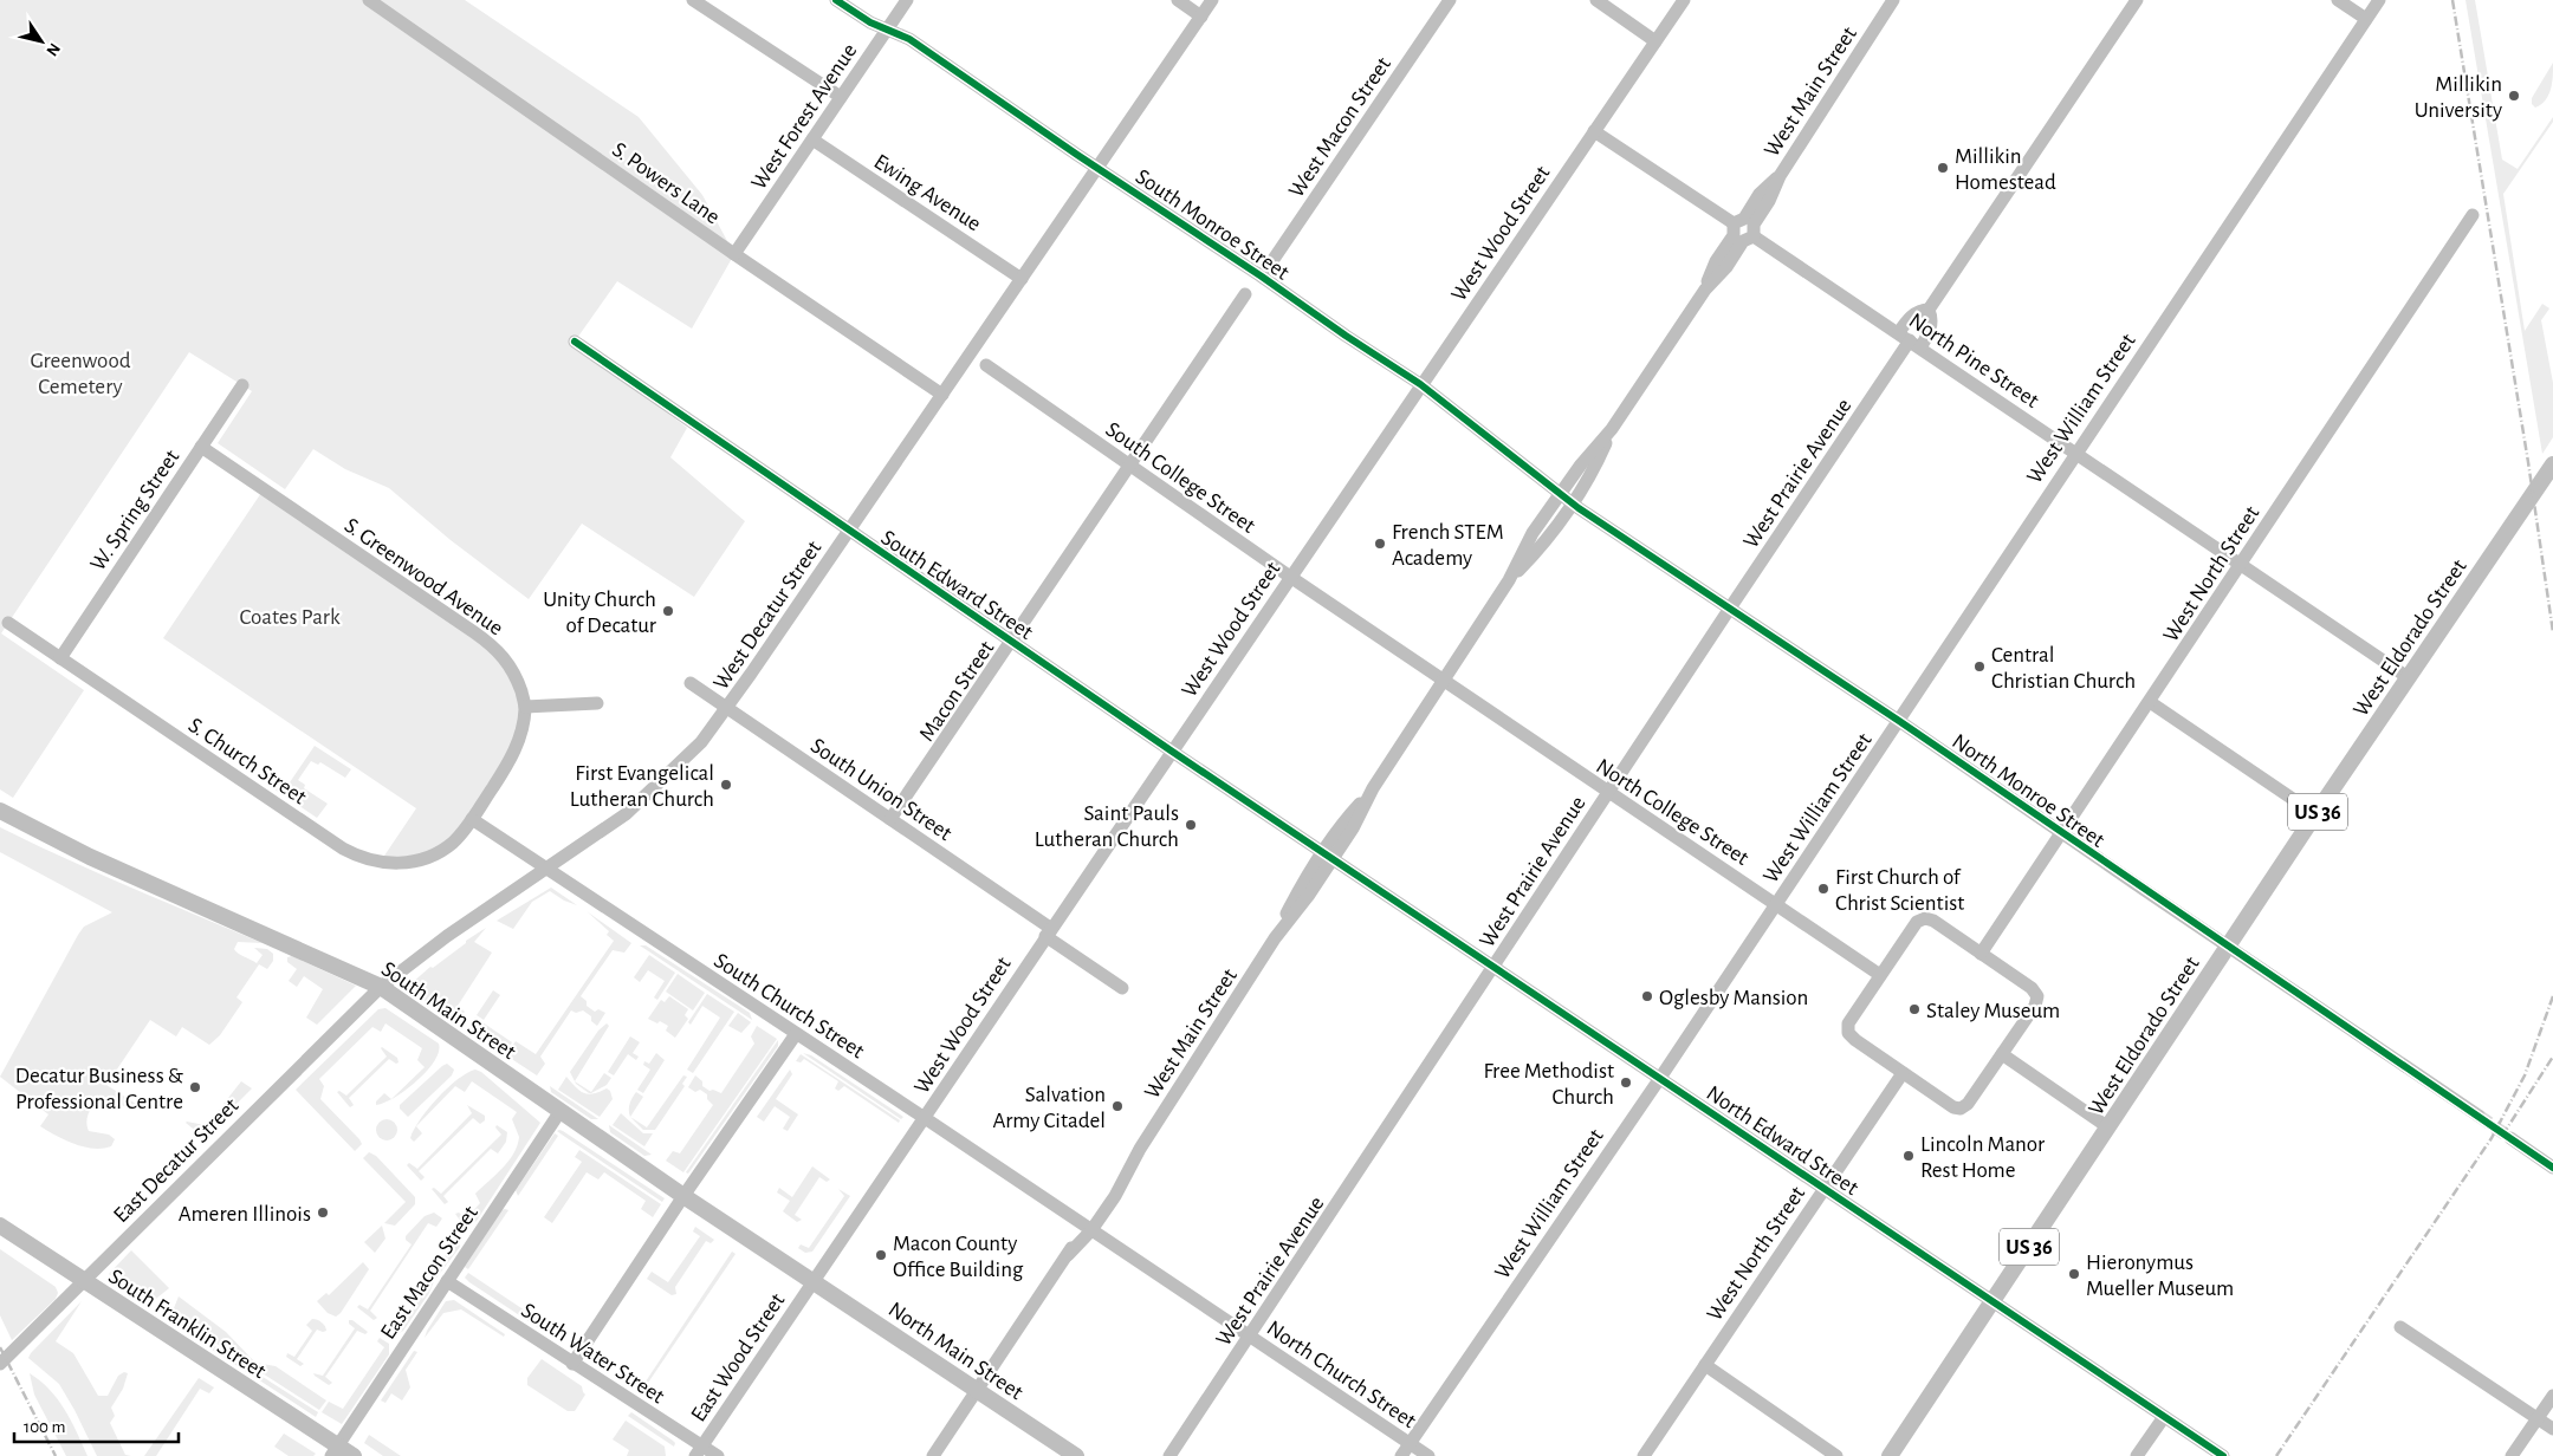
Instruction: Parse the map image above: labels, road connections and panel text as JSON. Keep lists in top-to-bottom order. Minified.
{"streets":{"main road":["West Eldorado Street","US 36","South Main Street","South Franklin Street","North Main Street"],"street":["West Main Street","West Forest Avenue","West Macon Street","S. Powers Lane","Ewing Avenue","South Monroe Street","West Wood Street","North Pine Street","West William Street","West Prairie Avenue","South College Street","W. Spring Street","West North Street","S. Greenwood Avenue","South Edward Street","West Decatur Street","Macon Street","S. Church Street","South Union Street","North Monroe Street","North College Street","South Church Street","North Edward Street","East Decatur Street","East Macon Street","South Water Street","East Wood Street","North Church Street"]},"crossings":[["West Main Street","South Monroe Street"],["West Main Street","North Pine Street"],["West Main Street","South College Street"],["West Main Street","South Edward Street"],["West Main Street","North Monroe Street"],["West Main Street","North College Street"],["West Main Street","South Church Street"],["West Main Street","North Edward Street"],["West Main Street","North Main Street"],["West Main Street","North Church Street"],["West Forest Avenue","S. Powers Lane"],["West Forest Avenue","Ewing Avenue"],["West Forest Avenue","South Monroe Street"],["West Macon Street","South Monroe Street"],["S. Powers Lane","West Decatur Street"],["Ewing Avenue","West Decatur Street"],["South Monroe Street","West Wood Street"],["South Monroe Street","West Decatur Street"],["South Monroe Street","North Monroe Street"],["West Wood Street","North Pine Street"],["West Wood Street","South College Street"],["West Wood Street","South Edward Street"],["West Wood Street","South Union Street"],["West Wood Street","South Church Street"],["West Wood Street","South Main Street"],["West Wood Street","North Main Street"],["West Wood Street","East Wood Street"],["North Pine Street","West William Street"],["North Pine Street","West Prairie Avenue"],["North Pine Street","West North Street"],["North Pine Street","West Eldorado Street"],["West William Street","North Monroe Street"],["West William Street","North College Street"],["West William Street","North Edward Street"],["West William Street","North Church Street"],["West Prairie Avenue","North Monroe Street"],["West Prairie Avenue","North College Street"],["West Prairie Avenue","North Edward Street"],["West Prairie Avenue","North Church Street"],["South College Street","Macon Street"],["South College Street","North College Street"],["W. Spring Street","S. Greenwood Avenue"],["W. Spring Street","S. Church Street"],["West North Street","North Monroe Street"],["West North Street","North Edward Street"],["S. Greenwood Avenue","S. Church Street"],["S. Greenwood Avenue","South Church Street"],["South Edward Street","West Decatur Street"],["South Edward Street","Macon Street"],["South Edward Street","North Edward Street"],["West Decatur Street","South Union Street"],["West Decatur Street","South Church Street"],["West Decatur Street","South Main Street"],["West Decatur Street","East Decatur Street"],["West Eldorado Street","North Monroe Street"],["West Eldorado Street","North Edward Street"],["Macon Street","South Union Street"],["S. Church Street","South Church Street"],["South Church Street","North Church Street"],["South Main Street","East Decatur Street"],["South Main Street","East Macon Street"],["South Main Street","North Main Street"],["South Main Street","East Wood Street"],["East Decatur Street","South Franklin Street"],["East Macon Street","South Franklin Street"],["East Macon Street","South Water Street"],["North Main Street","East Wood Street"],["South Water Street","East Wood Street"]],"parks":["Greenwood Cemetery","Coates Park"],"places":["Millikin University","Millikin Homestead","French STEM Academy","Unity Church of Decatur","Central Christian Church","First Evangelical Lutheran Church","Saint Pauls Lutheran Church","First Church of Christ Scientist","Oglesby Mansion","Staley Museum","Free Methodist Church","Decatur Business & Professional Centre","Salvation Army Citadel","Lincoln Manor Rest Home","Ameren Illinois","Macon County Office Building","Hieronymus Mueller Museum"],"scale_bar":"100 m","north":"bottom right"}
